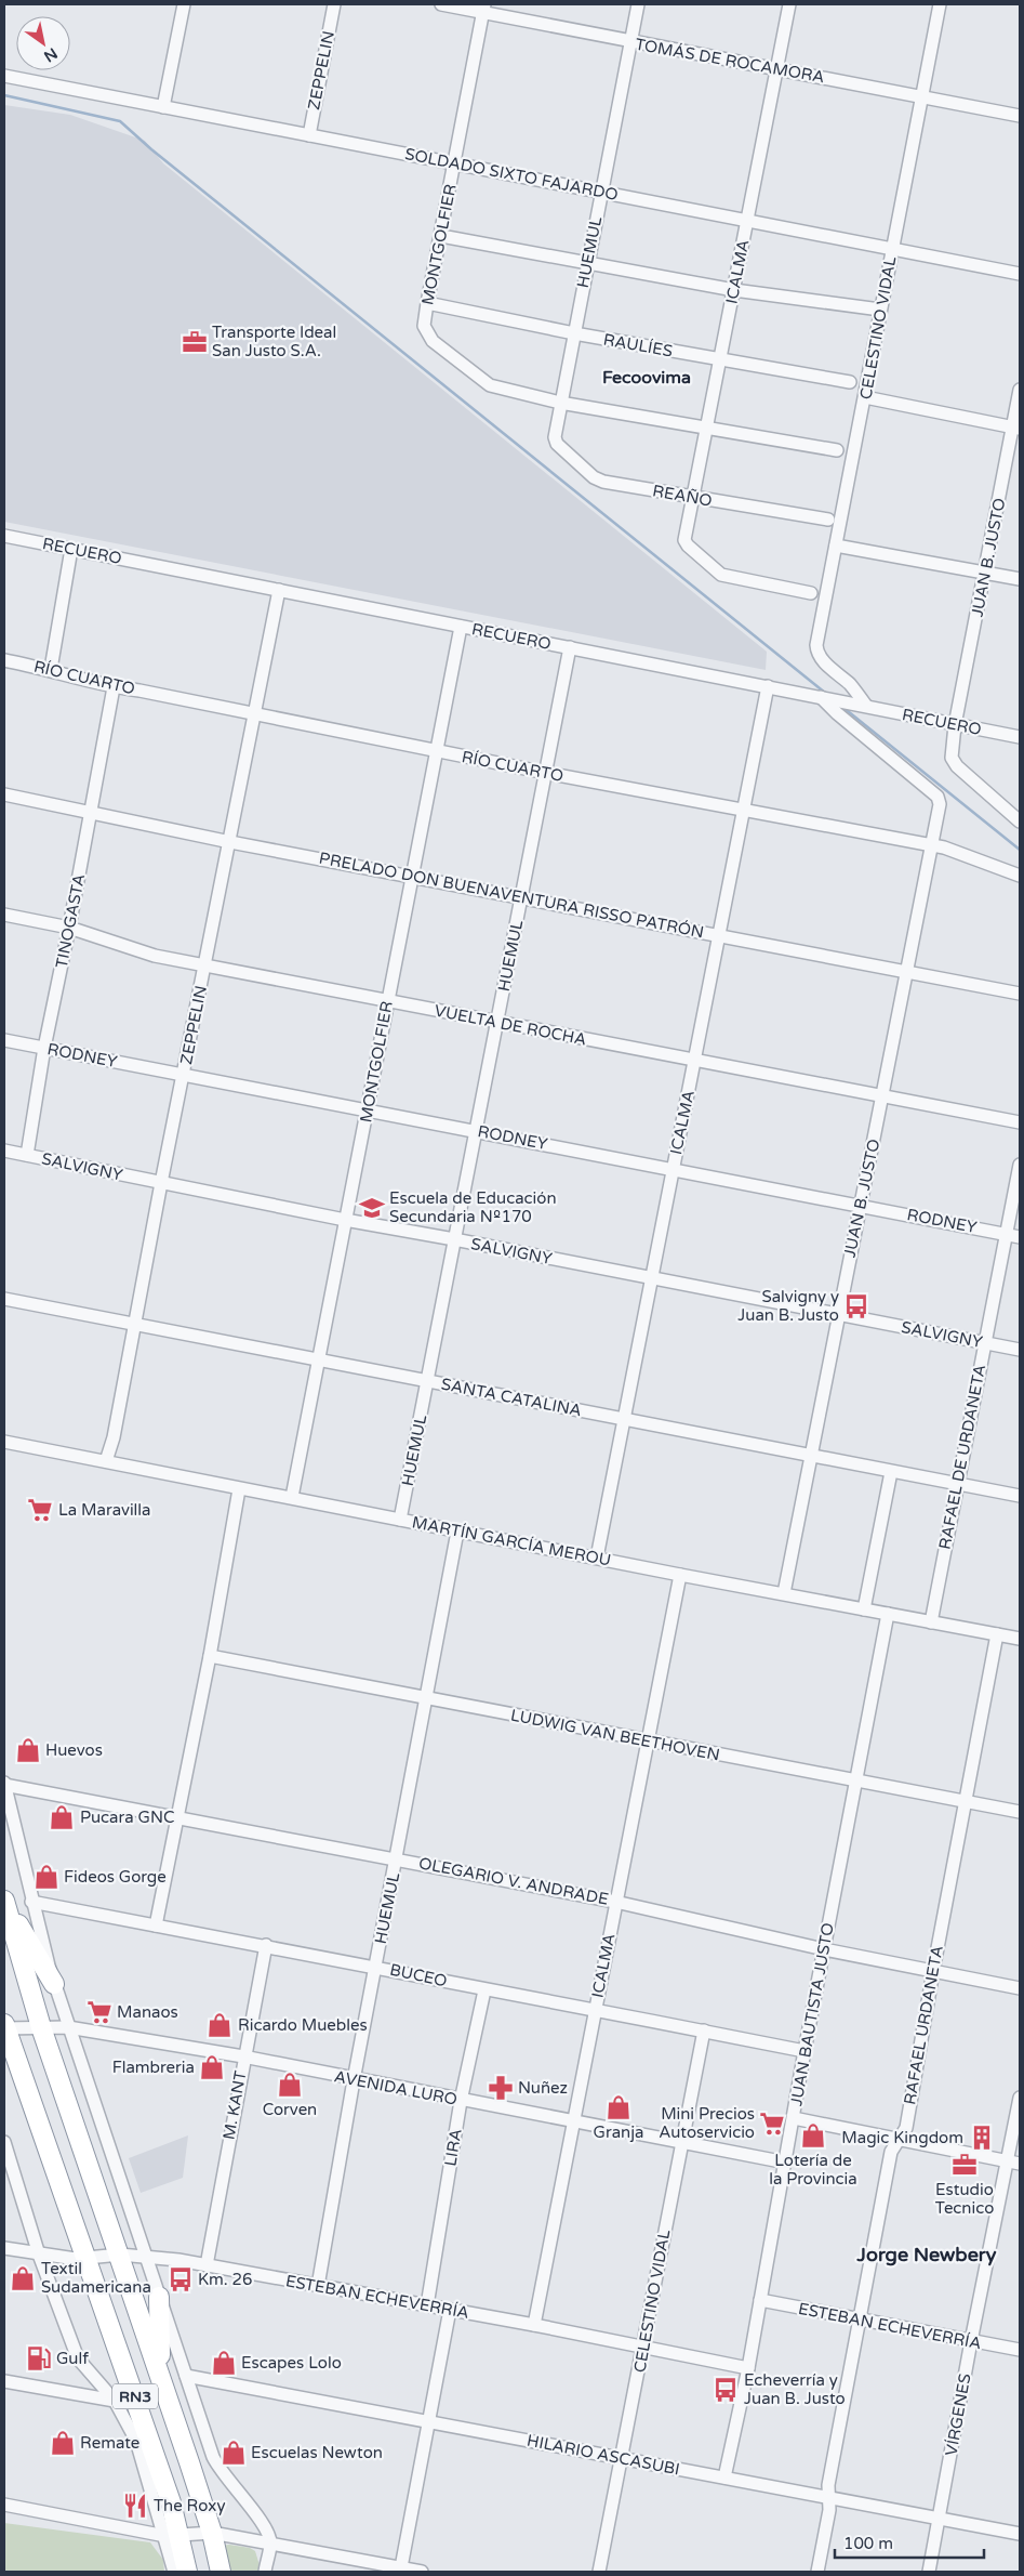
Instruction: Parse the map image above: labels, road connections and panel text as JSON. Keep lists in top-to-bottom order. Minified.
{"streets":{"highway":["RN3"],"street":["TOMÁS DE ROCAMORA","ZEPPELIN","SOLDADO SIXTO FAJARDO","MONTGOLFIER","HUEMUL","ICALMA","CELESTINO VIDAL","RAULÍES","REAÑO","RECUERO","JUAN B. JUSTO","RÍO CUARTO","PRELADO DON BUENAVENTURA RISSO PATRÓN","TINOGASTA","VUELTA DE ROCHA","RODNEY","SALVIGNY","SANTA CATALINA","RAFAEL DE URDANETA","MARTÍN GARCÍA MEROU","LUDWIG VAN BEETHOVEN","OLEGARIO V. ANDRADE","BUCEO","JUAN BAUTISTA JUSTO","RAFAEL URDANETA","AVENIDA LURO","M. KANT","LIRA","ESTEBAN ECHEVERRÍA","VÍRGENES","HILARIO ASCASUBI"]},"crossings":[["TOMÁS DE ROCAMORA","MONTGOLFIER"],["TOMÁS DE ROCAMORA","HUEMUL"],["TOMÁS DE ROCAMORA","ICALMA"],["TOMÁS DE ROCAMORA","CELESTINO VIDAL"],["ZEPPELIN","SOLDADO SIXTO FAJARDO"],["ZEPPELIN","RECUERO"],["ZEPPELIN","RÍO CUARTO"],["ZEPPELIN","PRELADO DON BUENAVENTURA RISSO PATRÓN"],["ZEPPELIN","VUELTA DE ROCHA"],["ZEPPELIN","RODNEY"],["ZEPPELIN","SALVIGNY"],["ZEPPELIN","SANTA CATALINA"],["ZEPPELIN","MARTÍN GARCÍA MEROU"],["SOLDADO SIXTO FAJARDO","MONTGOLFIER"],["SOLDADO SIXTO FAJARDO","HUEMUL"],["SOLDADO SIXTO FAJARDO","ICALMA"],["SOLDADO SIXTO FAJARDO","CELESTINO VIDAL"],["MONTGOLFIER","HUEMUL"],["MONTGOLFIER","RAULÍES"],["MONTGOLFIER","RECUERO"],["MONTGOLFIER","RÍO CUARTO"],["MONTGOLFIER","PRELADO DON BUENAVENTURA RISSO PATRÓN"],["MONTGOLFIER","VUELTA DE ROCHA"],["MONTGOLFIER","RODNEY"],["MONTGOLFIER","SALVIGNY"],["MONTGOLFIER","SANTA CATALINA"],["MONTGOLFIER","MARTÍN GARCÍA MEROU"],["HUEMUL","RAULÍES"],["HUEMUL","REAÑO"],["HUEMUL","RECUERO"],["HUEMUL","RÍO CUARTO"],["HUEMUL","PRELADO DON BUENAVENTURA RISSO PATRÓN"],["HUEMUL","VUELTA DE ROCHA"],["HUEMUL","RODNEY"],["HUEMUL","SALVIGNY"],["HUEMUL","SANTA CATALINA"],["HUEMUL","MARTÍN GARCÍA MEROU"],["HUEMUL","LUDWIG VAN BEETHOVEN"],["HUEMUL","OLEGARIO V. ANDRADE"],["HUEMUL","BUCEO"],["HUEMUL","AVENIDA LURO"],["HUEMUL","ESTEBAN ECHEVERRÍA"],["ICALMA","RAULÍES"],["ICALMA","REAÑO"],["ICALMA","RECUERO"],["ICALMA","RÍO CUARTO"],["ICALMA","PRELADO DON BUENAVENTURA RISSO PATRÓN"],["ICALMA","VUELTA DE ROCHA"],["ICALMA","RODNEY"],["ICALMA","SALVIGNY"],["ICALMA","SANTA CATALINA"],["ICALMA","MARTÍN GARCÍA MEROU"],["ICALMA","LUDWIG VAN BEETHOVEN"],["ICALMA","OLEGARIO V. ANDRADE"],["ICALMA","BUCEO"],["ICALMA","AVENIDA LURO"],["ICALMA","ESTEBAN ECHEVERRÍA"],["CELESTINO VIDAL","RECUERO"],["CELESTINO VIDAL","BUCEO"],["CELESTINO VIDAL","AVENIDA LURO"],["CELESTINO VIDAL","ESTEBAN ECHEVERRÍA"],["CELESTINO VIDAL","HILARIO ASCASUBI"],["RECUERO","JUAN B. JUSTO"],["JUAN B. JUSTO","RÍO CUARTO"],["JUAN B. JUSTO","PRELADO DON BUENAVENTURA RISSO PATRÓN"],["JUAN B. JUSTO","VUELTA DE ROCHA"],["JUAN B. JUSTO","RODNEY"],["JUAN B. JUSTO","SALVIGNY"],["JUAN B. JUSTO","SANTA CATALINA"],["JUAN B. JUSTO","MARTÍN GARCÍA MEROU"],["RÍO CUARTO","TINOGASTA"],["PRELADO DON BUENAVENTURA RISSO PATRÓN","TINOGASTA"],["TINOGASTA","VUELTA DE ROCHA"],["TINOGASTA","RODNEY"],["TINOGASTA","SALVIGNY"],["RODNEY","RAFAEL DE URDANETA"],["SALVIGNY","RAFAEL DE URDANETA"],["SANTA CATALINA","RAFAEL DE URDANETA"],["RAFAEL DE URDANETA","MARTÍN GARCÍA MEROU"],["MARTÍN GARCÍA MEROU","JUAN BAUTISTA JUSTO"],["MARTÍN GARCÍA MEROU","RAFAEL URDANETA"],["LUDWIG VAN BEETHOVEN","JUAN BAUTISTA JUSTO"],["LUDWIG VAN BEETHOVEN","RAFAEL URDANETA"],["OLEGARIO V. ANDRADE","JUAN BAUTISTA JUSTO"],["OLEGARIO V. ANDRADE","RAFAEL URDANETA"],["BUCEO","JUAN BAUTISTA JUSTO"],["BUCEO","M. KANT"],["BUCEO","LIRA"],["JUAN BAUTISTA JUSTO","AVENIDA LURO"],["JUAN BAUTISTA JUSTO","ESTEBAN ECHEVERRÍA"],["JUAN BAUTISTA JUSTO","HILARIO ASCASUBI"],["RAFAEL URDANETA","ESTEBAN ECHEVERRÍA"],["RAFAEL URDANETA","HILARIO ASCASUBI"],["AVENIDA LURO","M. KANT"],["AVENIDA LURO","LIRA"],["AVENIDA LURO","RN3"],["M. KANT","ESTEBAN ECHEVERRÍA"],["LIRA","ESTEBAN ECHEVERRÍA"],["ESTEBAN ECHEVERRÍA","RN3"],["ESTEBAN ECHEVERRÍA","VÍRGENES"],["VÍRGENES","HILARIO ASCASUBI"]],"districts":["Fecoovima","Jorge Newbery"],"places":{"office":["Transporte Ideal San Justo S.A.","Estudio Tecnico"],"school or university":["Escuela de Educación Secundaria Nº170"],"bus stop":["Salvigny y Juan B. Justo","Km. 26","Echeverría y Juan B. Justo"],"supermarket":["La Maravilla","Manaos","Mini Precios Autoservicio"],"shop":["Huevos","Pucara GNC","Fideos Gorge","Ricardo Muebles","Flambreria","Corven","Granja","Lotería de la Provincia","Textil Sudamericana","Escapes Lolo","Remate","Escuelas Newton"],"pharmacy":["Nuñez"],"building":["Magic Kingdom"],"fuel station":["Gulf"],"restaurant":["The Roxy"]},"scale_bar":"100 m","north":"bottom right"}
